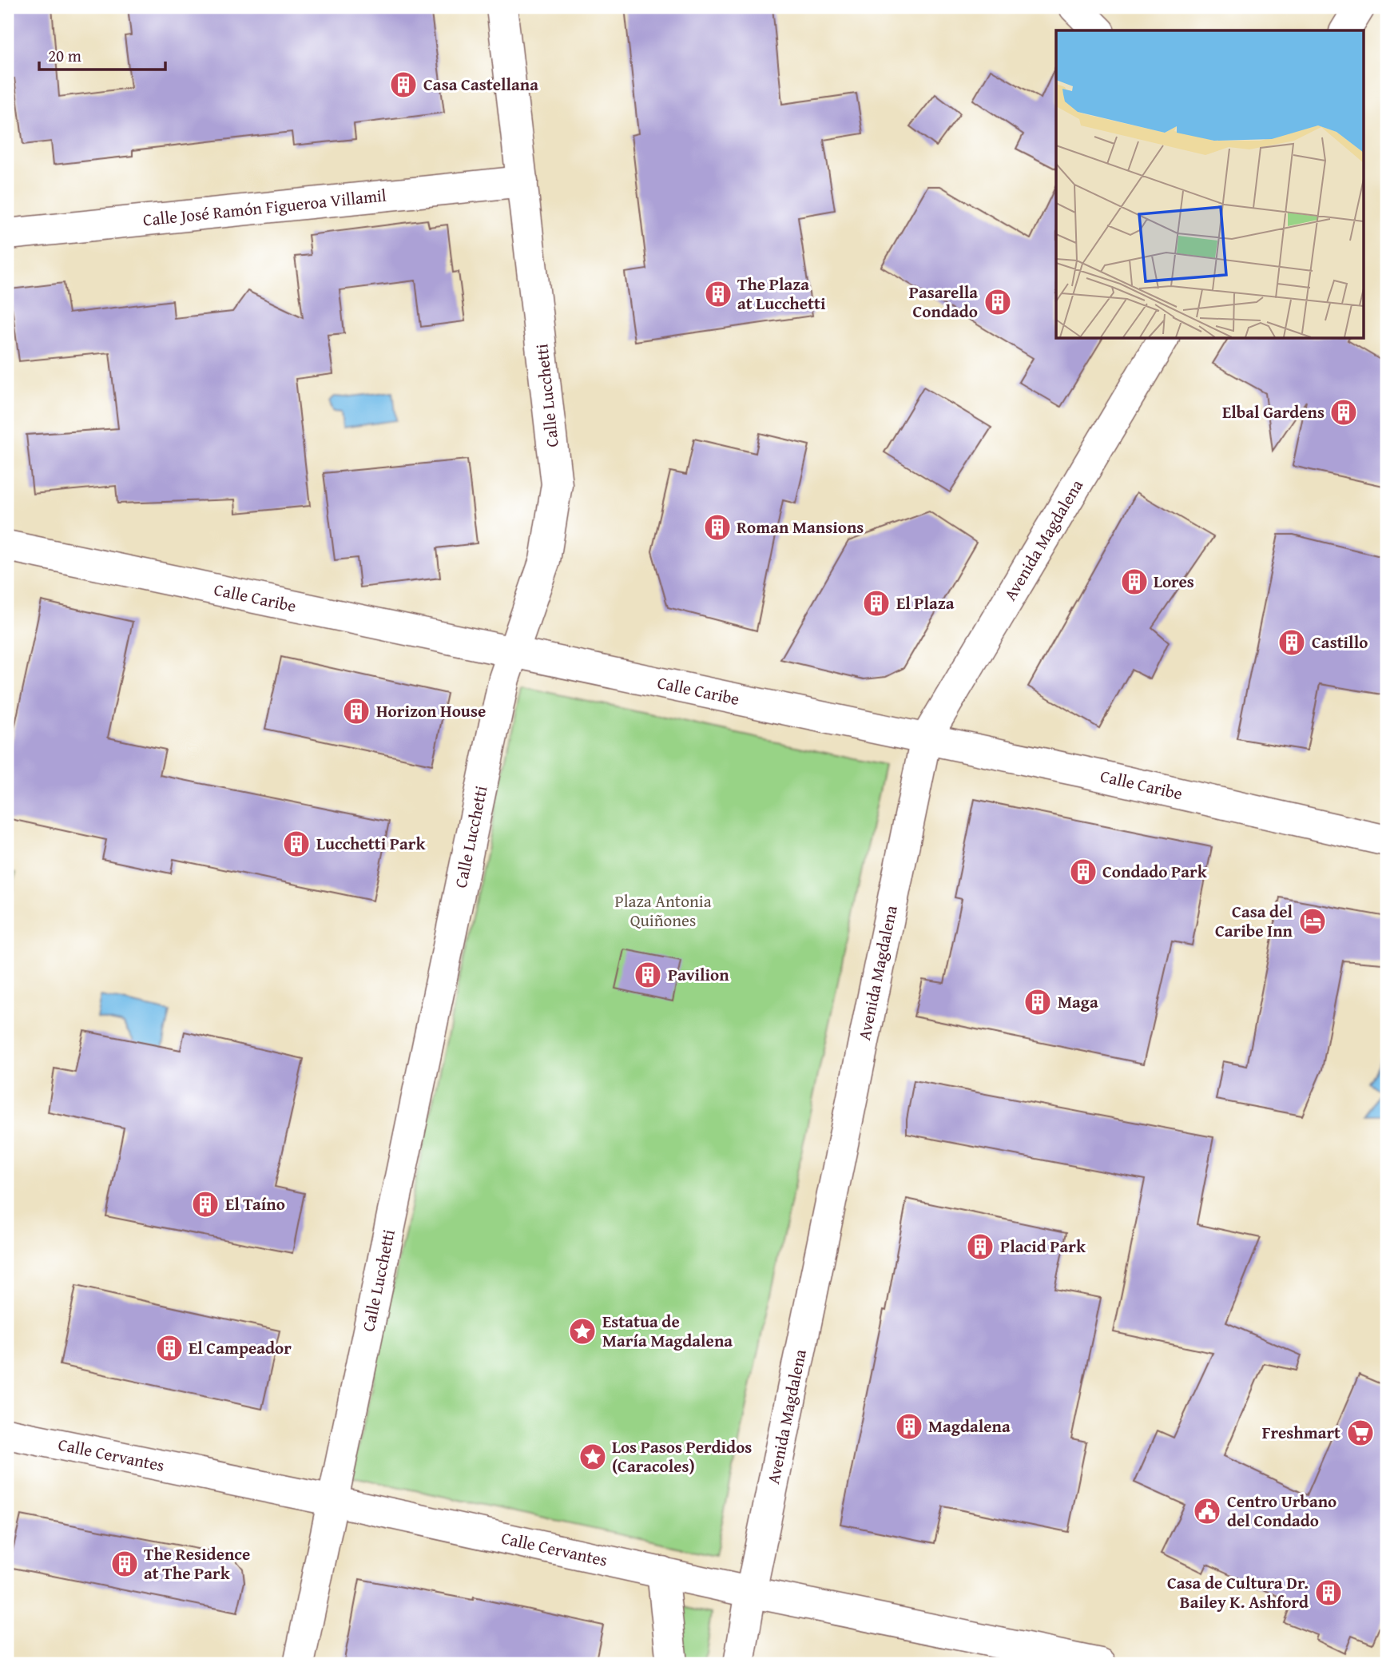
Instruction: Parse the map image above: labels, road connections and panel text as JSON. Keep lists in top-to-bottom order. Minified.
{"streets":{"street":["Calle José Ramón Figueroa Villamil","Calle Lucchetti","Avenida Magdalena","Calle Caribe","Calle Cervantes"]},"crossings":[["Calle José Ramón Figueroa Villamil","Calle Lucchetti"],["Calle Lucchetti","Calle Caribe"],["Calle Lucchetti","Calle Cervantes"],["Avenida Magdalena","Calle Caribe"],["Avenida Magdalena","Calle Cervantes"]],"parks":["Plaza Antonia Quiñones"],"places":{"building":["Casa Castellana","The Plaza at Lucchetti","Pasarella Condado","Elbal Gardens","Roman Mansions","Lores","El Plaza","Castillo","Horizon House","Lucchetti Park","Condado Park","Pavilion","Maga","El Taíno","Placid Park","El Campeador","Magdalena","The Residence at The Park","Casa de Cultura Dr. Bailey K. Ashford"],"hotel":["Casa del Caribe Inn"],"place":["Estatua de María Magdalena","Los Pasos Perdidos (Caracoles)"],"supermarket":["Freshmart"],"public building":["Centro Urbano del Condado"]},"scale_bar":"20 m"}
